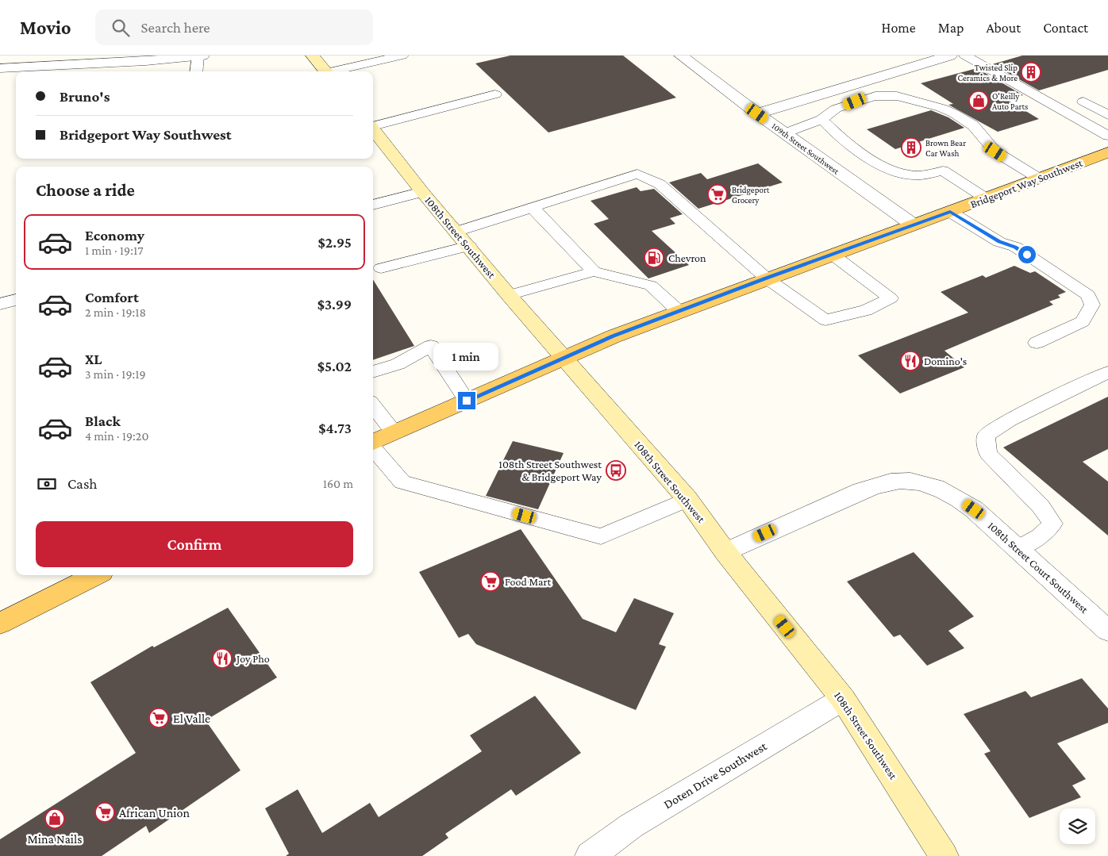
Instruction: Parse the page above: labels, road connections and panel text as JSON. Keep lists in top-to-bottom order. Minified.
{"streets":{"main road":["Bridgeport Way Southwest"],"street":["109th Street Southwest","108th Street Southwest","108th Street Court Southwest","Doten Drive Southwest"]},"crossings":[["109th Street Southwest","Bridgeport Way Southwest"],["Bridgeport Way Southwest","108th Street Southwest"],["108th Street Southwest","108th Street Court Southwest"],["108th Street Southwest","Doten Drive Southwest"]],"places":{"building":["Twisted Slip Ceramics & More","Brown Bear Car Wash"],"shop":["O'Reilly Auto Parts","Mina Nails"],"supermarket":["Bridgeport Grocery","Food Mart","El Valle","African Union"],"fuel station":["Chevron"],"restaurant":["Domino's","Joy Pho"],"bus stop":["108th Street Southwest & Bridgeport Way"]},"page":{"header":"Movio","search":"Search here","nav":["Home","Map","About","Contact"],"banner":["Bruno's","Bridgeport Way Southwest"],"heading":"Choose a ride","list":[{"name":"Economy","note":"1 min · 19:17","value":"$2.95"},{"name":"Comfort","note":"2 min · 19:18","value":"$3.99"},{"name":"XL","note":"3 min · 19:19","value":"$5.02"},{"name":"Black","note":"4 min · 19:20","value":"$4.73"}],"bubble":"1 min","pay":["Cash","160 m"],"buttons":"Confirm"}}
